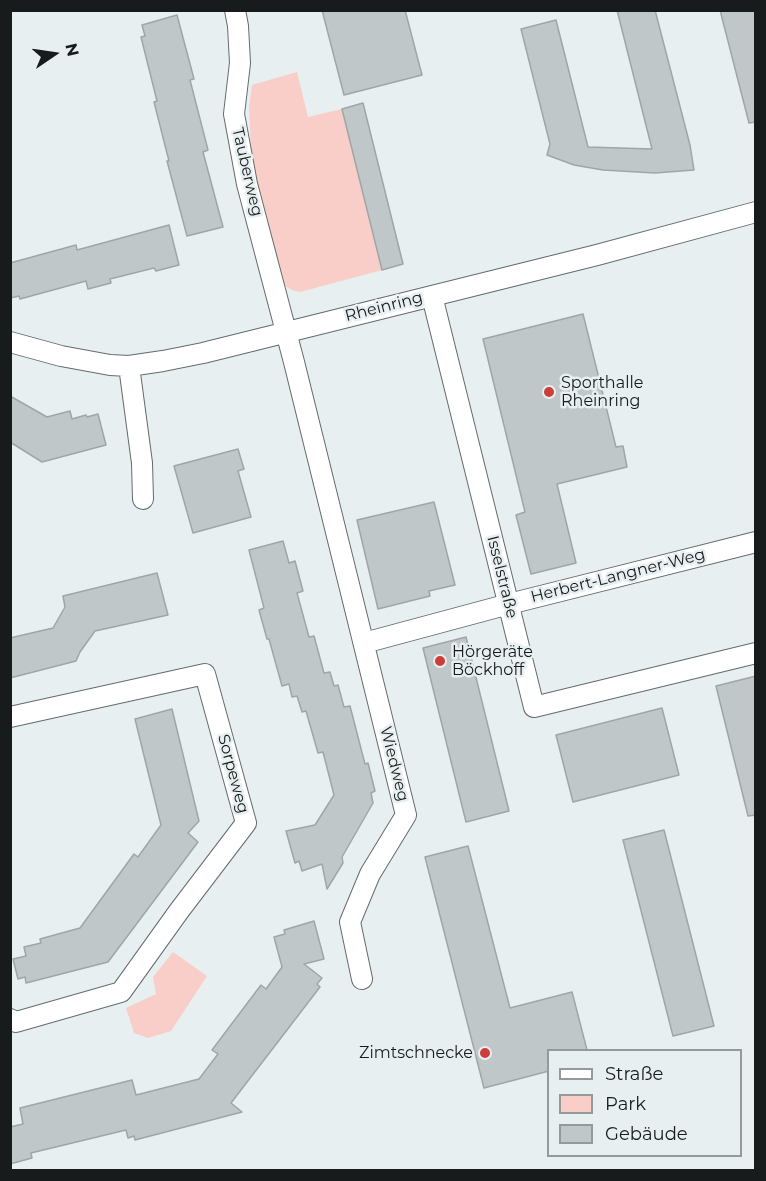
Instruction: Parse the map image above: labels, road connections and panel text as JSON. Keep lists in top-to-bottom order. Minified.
{"streets":{"street":["Tauberweg","Rheinring","Herbert-Langner-Weg","Isselstraße","Wiedweg","Sorpeweg"]},"crossings":[["Tauberweg","Rheinring"],["Tauberweg","Wiedweg"],["Rheinring","Isselstraße"],["Rheinring","Wiedweg"],["Herbert-Langner-Weg","Isselstraße"],["Herbert-Langner-Weg","Wiedweg"]],"places":["Sporthalle Rheinring","Hörgeräte Böckhoff","Zimtschnecke"],"legend":["Straße","Park","Gebäude"],"north":"right"}
